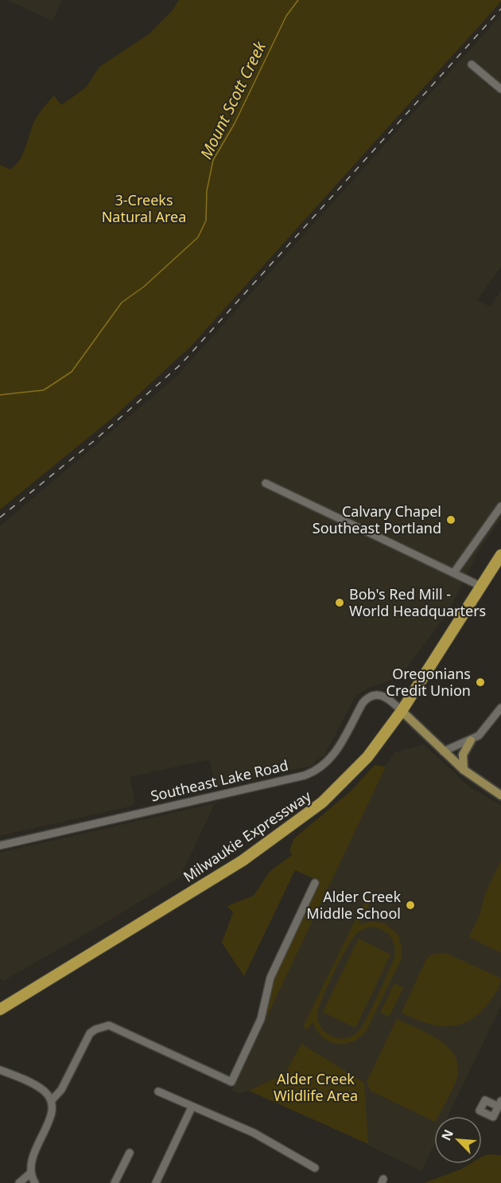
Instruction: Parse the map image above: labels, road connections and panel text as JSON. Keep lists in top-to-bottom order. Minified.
{"streets":{"highway":["Milwaukie Expressway"],"street":["Southeast Lake Road"]},"crossings":[["Southeast Lake Road","Milwaukie Expressway"]],"water":["Mount Scott Creek"],"parks":["3-Creeks Natural Area","Alder Creek Wildlife Area"],"places":["Calvary Chapel Southeast Portland","Bob's Red Mill - World Headquarters","Oregonians Credit Union","Alder Creek Middle School"],"north":"top left"}
